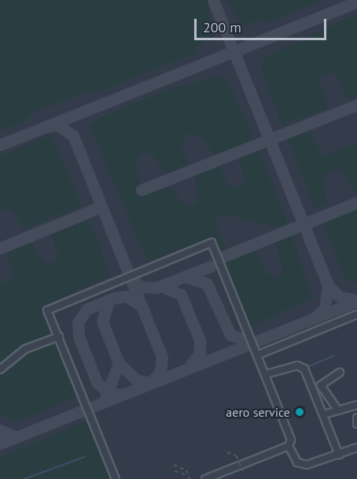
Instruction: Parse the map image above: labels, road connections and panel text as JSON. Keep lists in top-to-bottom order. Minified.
{"places":["aero service"],"scale_bar":"200 m"}
